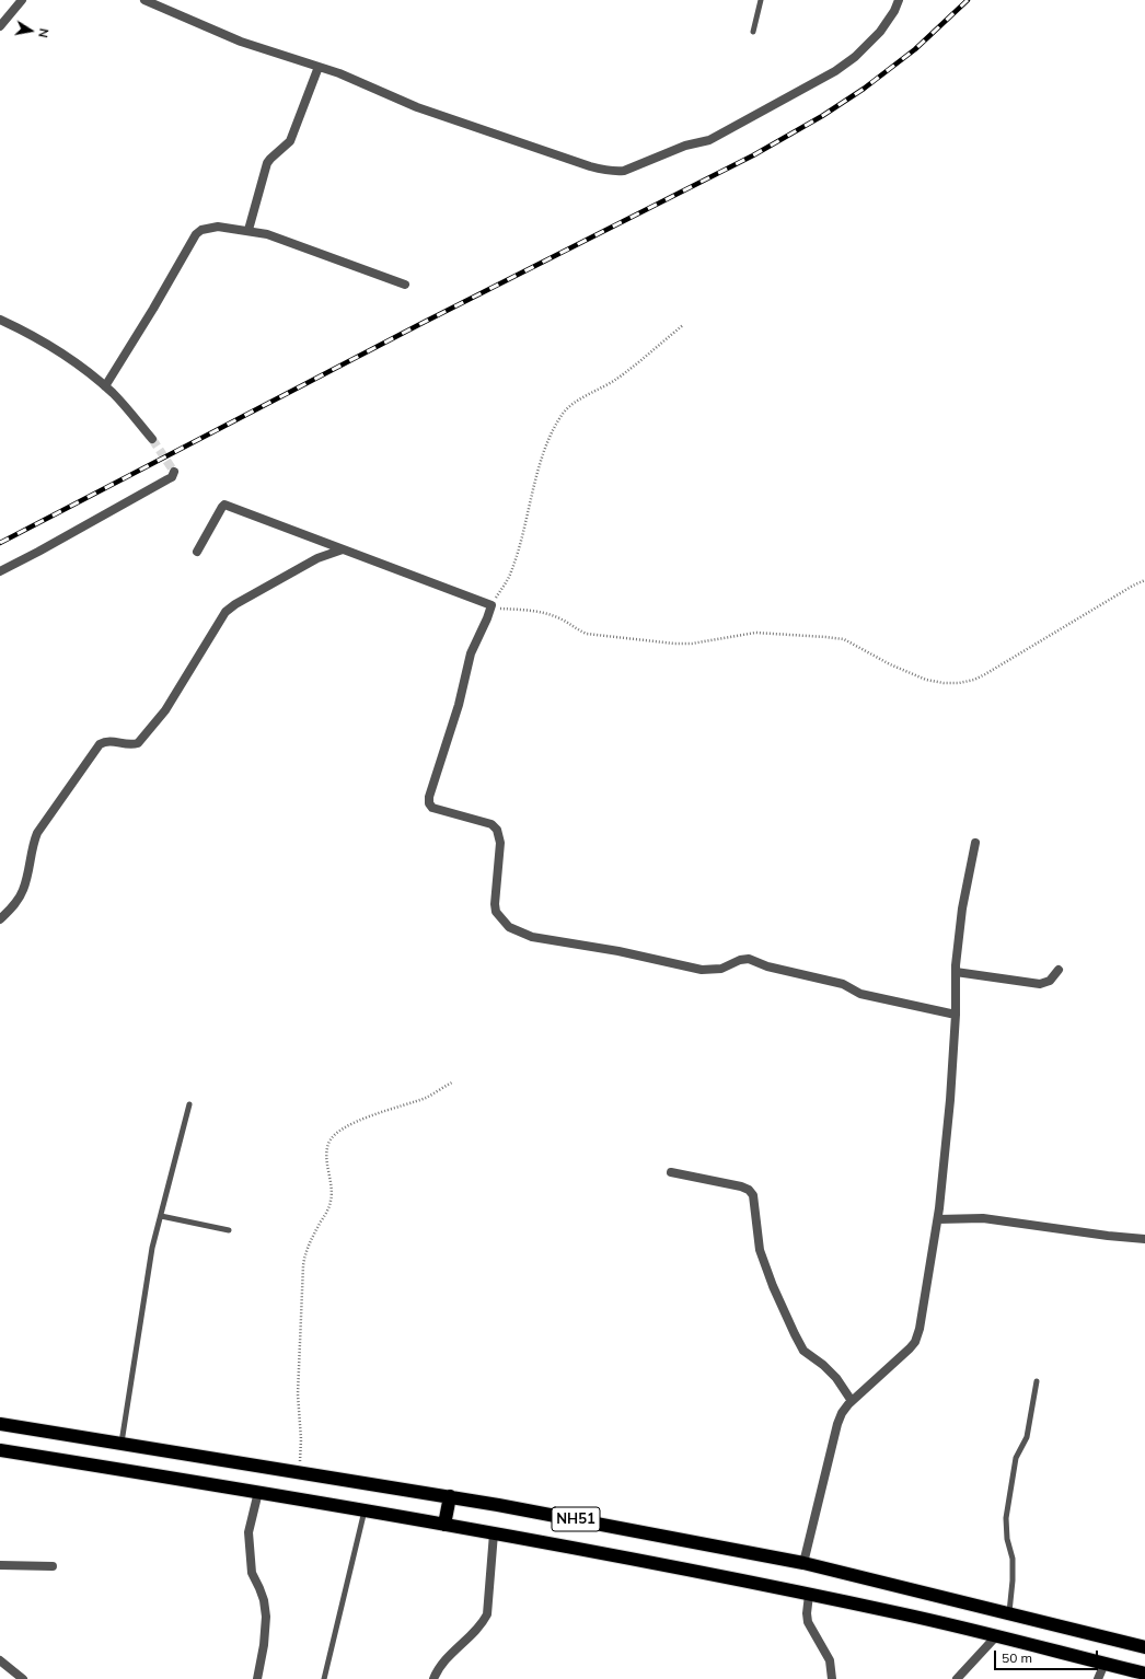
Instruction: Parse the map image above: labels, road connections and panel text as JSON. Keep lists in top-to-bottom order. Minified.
{"streets":{"highway":["NH51"]},"scale_bar":"50 m","north":"right"}
